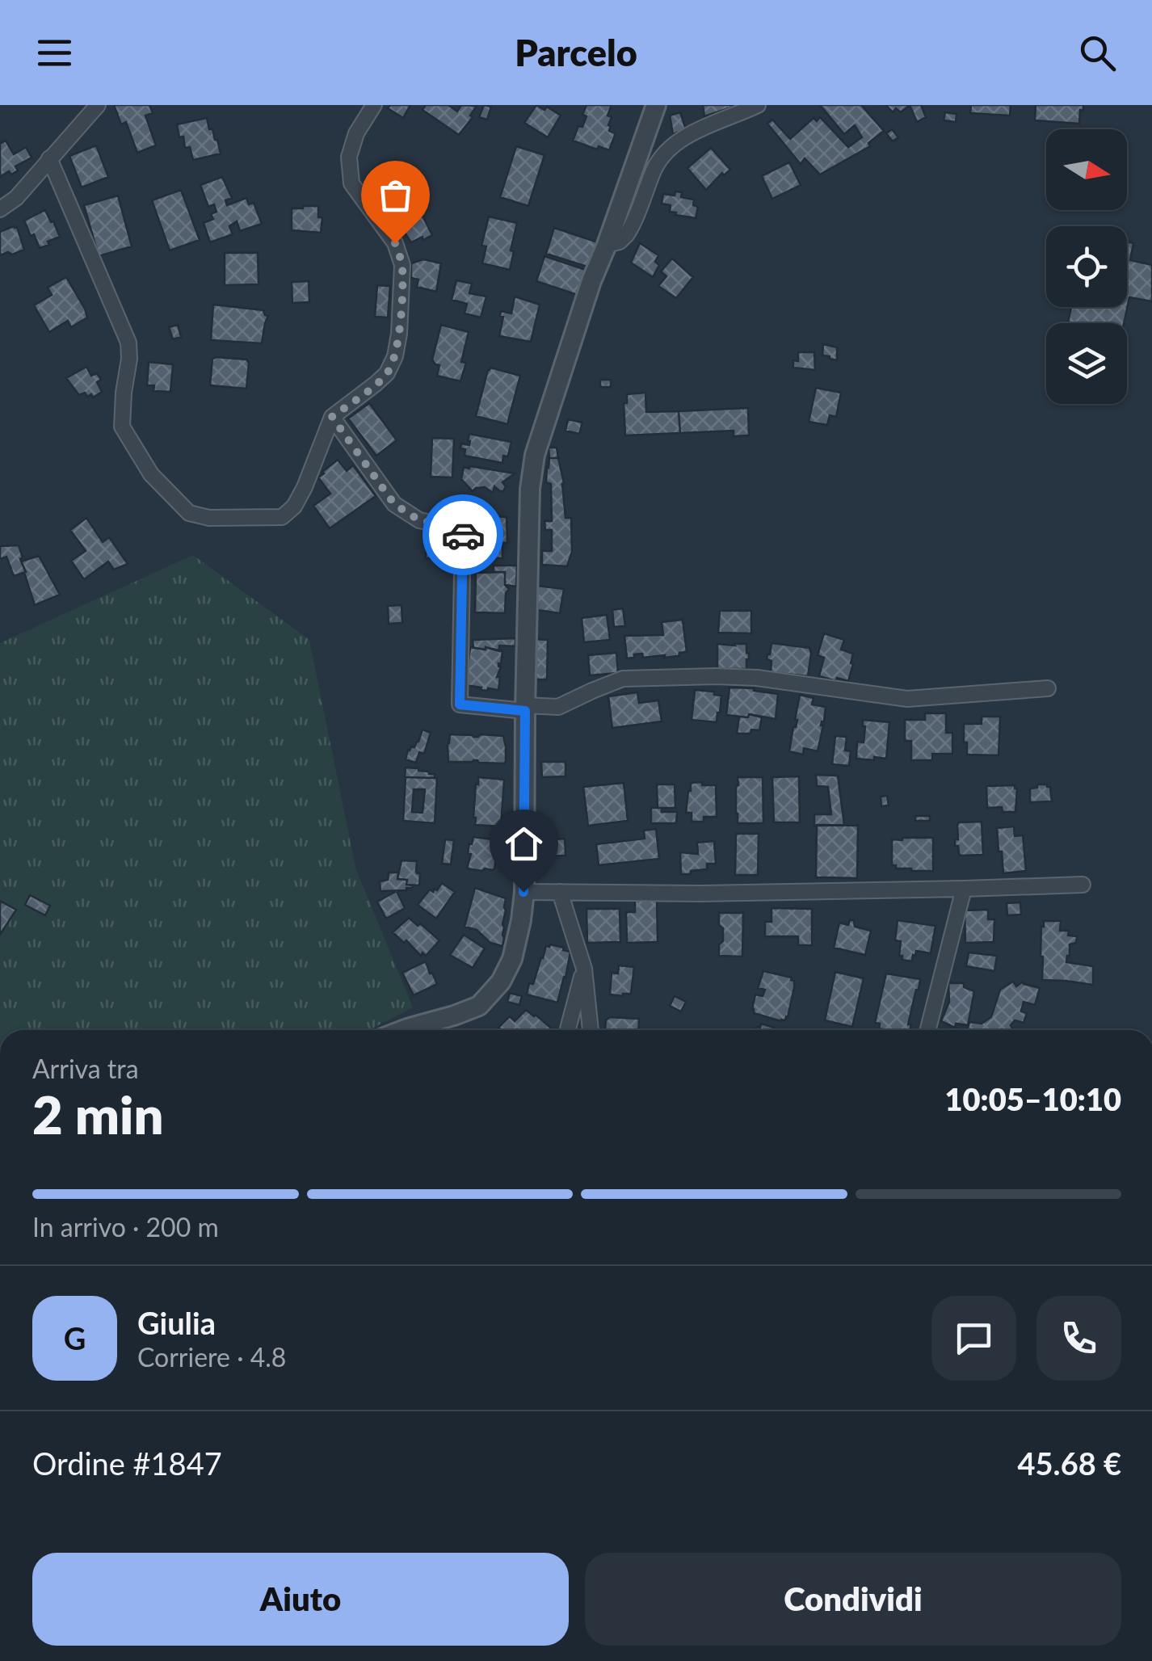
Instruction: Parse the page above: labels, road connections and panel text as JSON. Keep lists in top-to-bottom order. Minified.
{"north":"right","page":{"header":"Parcelo","heading":["2 min","Arriva tra","10:05–10:10"],"panel":["Giulia","Corriere · 4.8","Ordine #1847","45.68 €"],"bar":"In arrivo · 200 m","round":"G","buttons":["Aiuto","Condividi"]}}
